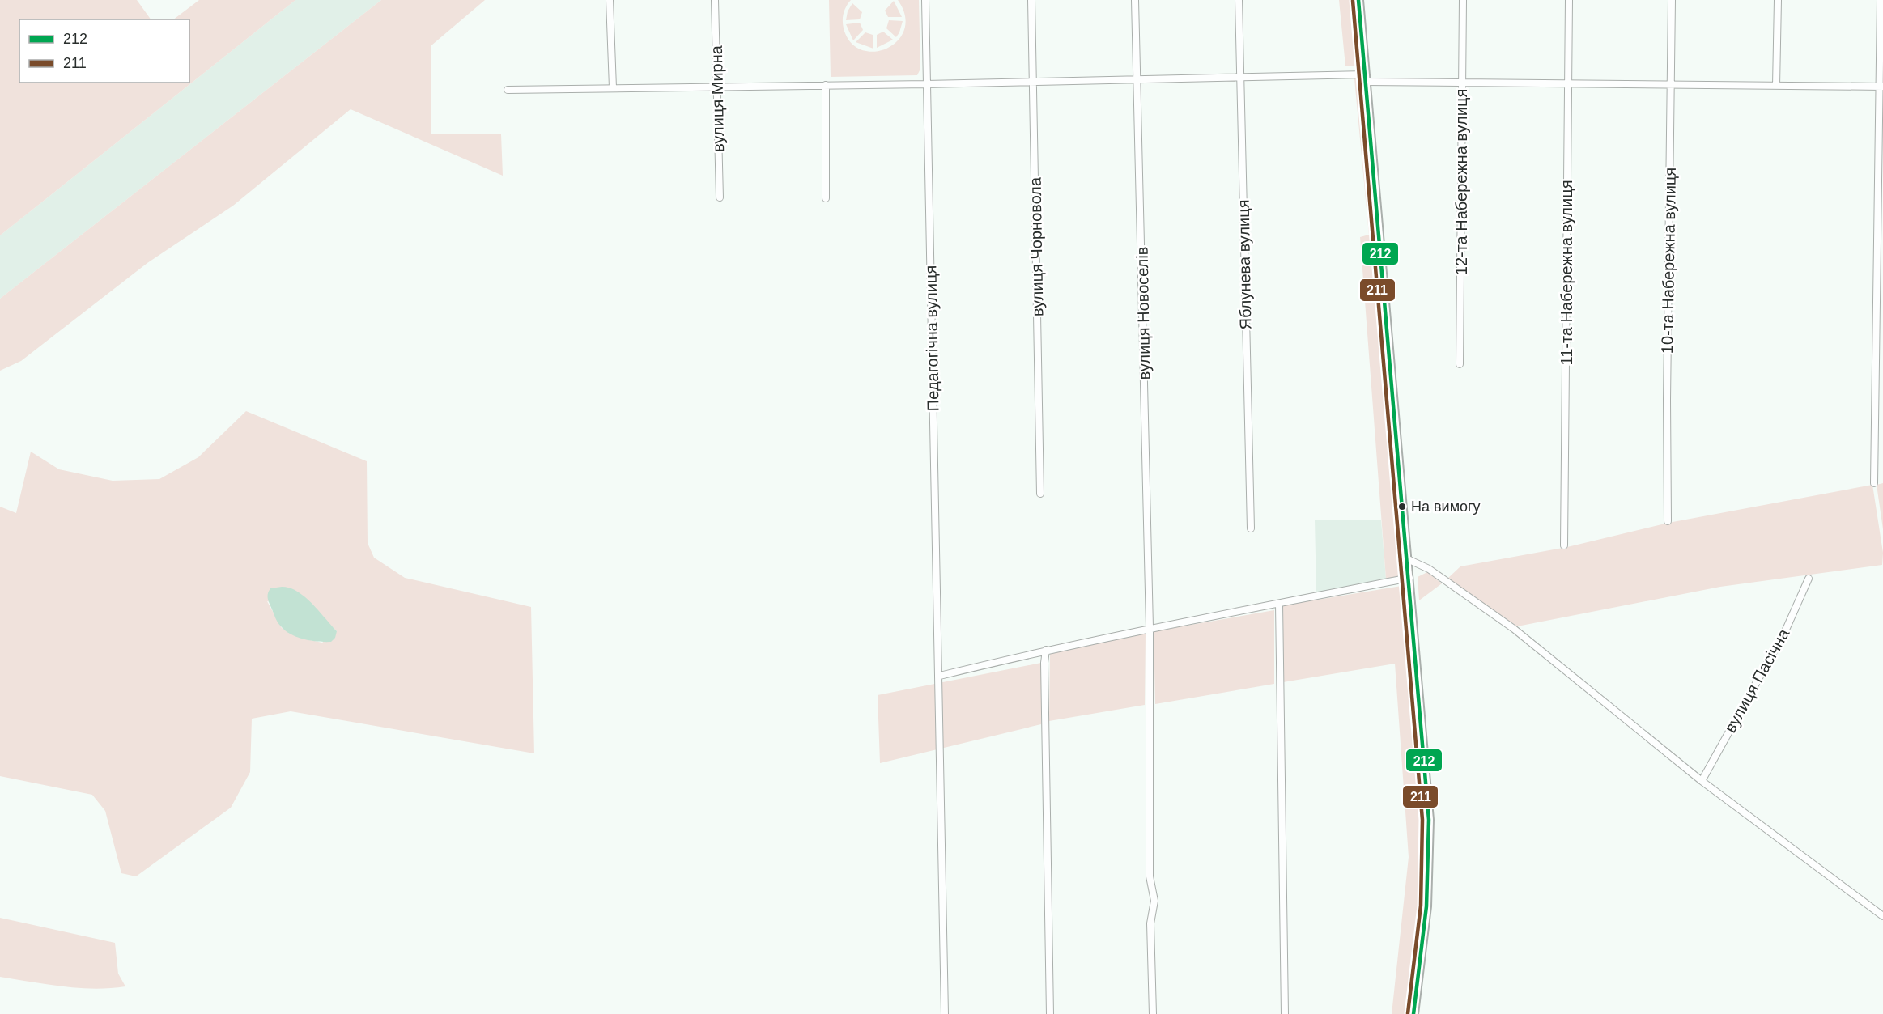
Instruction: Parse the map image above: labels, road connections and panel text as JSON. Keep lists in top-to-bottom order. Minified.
{"streets":{"street":["вулиця Мирна","12-та Набережна вулиця","вулиця Чорновола","10-та Набережна вулиця","Яблунева вулиця","11-та Набережна вулиця","вулиця Новоселів","Педагогічна вулиця","вулиця Пасічна"]},"places":["На вимогу"],"lines":["transit line 212","transit line 211"],"legend":["212","211"]}
